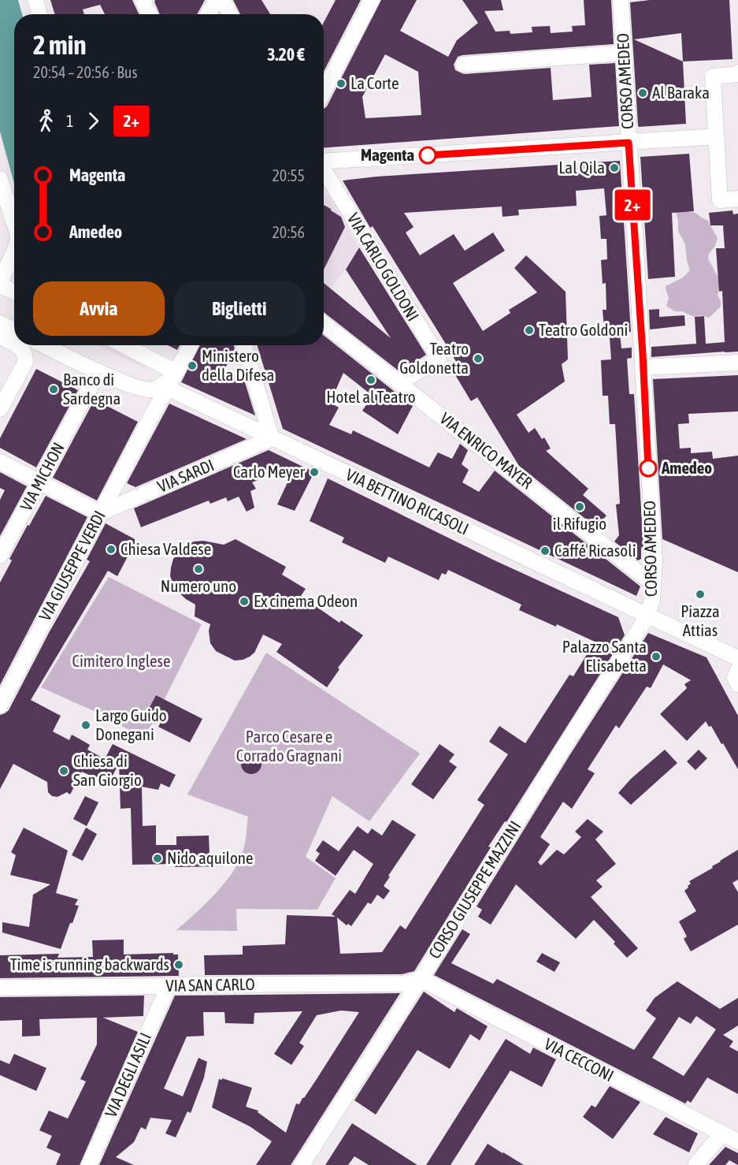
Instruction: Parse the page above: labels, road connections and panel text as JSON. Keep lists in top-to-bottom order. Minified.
{"streets":{"street":["CORSO AMEDEO","VIA CARLO GOLDONI","VIA ENRICO MAYER","VIA SARDI","VIA MICHON","VIA BETTINO RICASOLI","VIA GIUSEPPE VERDI","CORSO GIUSEPPE MAZZINI","VIA SAN CARLO","VIA CECCONI","VIA DEGLI ASILI"]},"crossings":[["CORSO AMEDEO","VIA ENRICO MAYER"],["CORSO AMEDEO","VIA BETTINO RICASOLI"],["CORSO AMEDEO","CORSO GIUSEPPE MAZZINI"],["VIA CARLO GOLDONI","VIA ENRICO MAYER"],["VIA SARDI","VIA BETTINO RICASOLI"],["VIA SARDI","VIA GIUSEPPE VERDI"],["VIA BETTINO RICASOLI","VIA GIUSEPPE VERDI"],["VIA BETTINO RICASOLI","CORSO GIUSEPPE MAZZINI"],["CORSO GIUSEPPE MAZZINI","VIA SAN CARLO"],["CORSO GIUSEPPE MAZZINI","VIA CECCONI"],["VIA SAN CARLO","VIA CECCONI"],["VIA SAN CARLO","VIA DEGLI ASILI"]],"parks":["Cimitero Inglese","Parco Cesare e Corrado Gragnani"],"places":["La Corte","Al Baraka","Magenta","Lal Qila","Teatro Goldoni","Teatro Goldonetta","Ministero della Difesa","Hotel al Teatro","Banco di Sardegna","Amedeo","Carlo Meyer","il Rifugio","Chiesa Valdese","Caffé Ricasoli","Numero uno","Piazza Attias","Ex cinema Odeon","Palazzo Santa Elisabetta","Largo Guido Donegani","Chiesa di San Giorgio","Nido aquilone","Time is running backwards"],"lines":["bus line 2+"],"page":{"on_map":"2+","heading":["2 min","20:54 – 20:56 · Bus","3.20 €"],"legs":["1","2+"],"list":[{"name":"Magenta","value":"20:55"},{"name":"Amedeo","value":"20:56"}],"buttons":["Avvia","Biglietti"]}}
